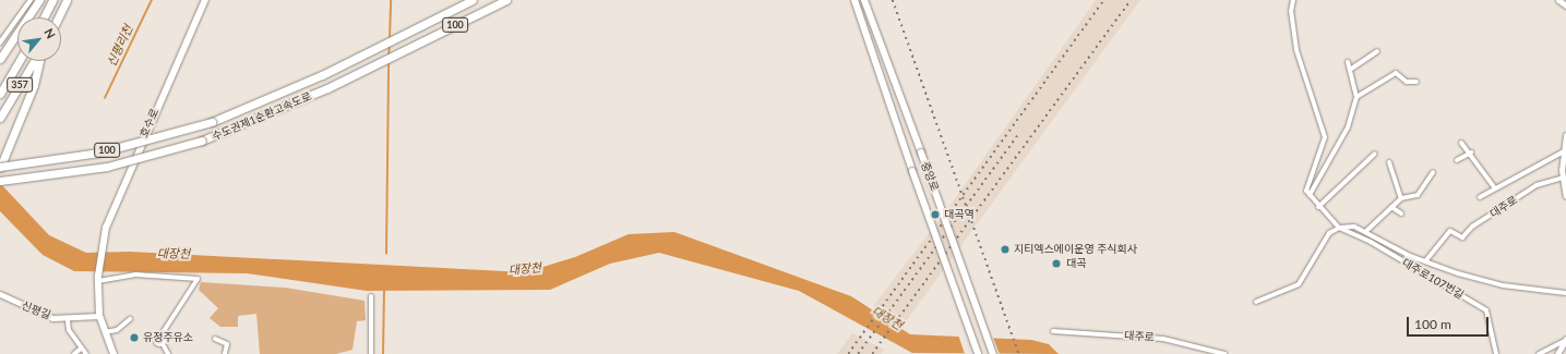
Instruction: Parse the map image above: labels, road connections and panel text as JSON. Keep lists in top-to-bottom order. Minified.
{"streets":{"highway":["100","357","수도권제1순환고속도로"],"main road":["호수로","중앙로"],"street":["대주로","대주로107번길","신평길"]},"crossings":[["대주로","대주로107번길"]],"water":["신평리천","대장천"],"places":["대곡역","지티엑스에이운영 주식회사","대곡","유정주유소"],"scale_bar":"100 m","north":"top right"}
